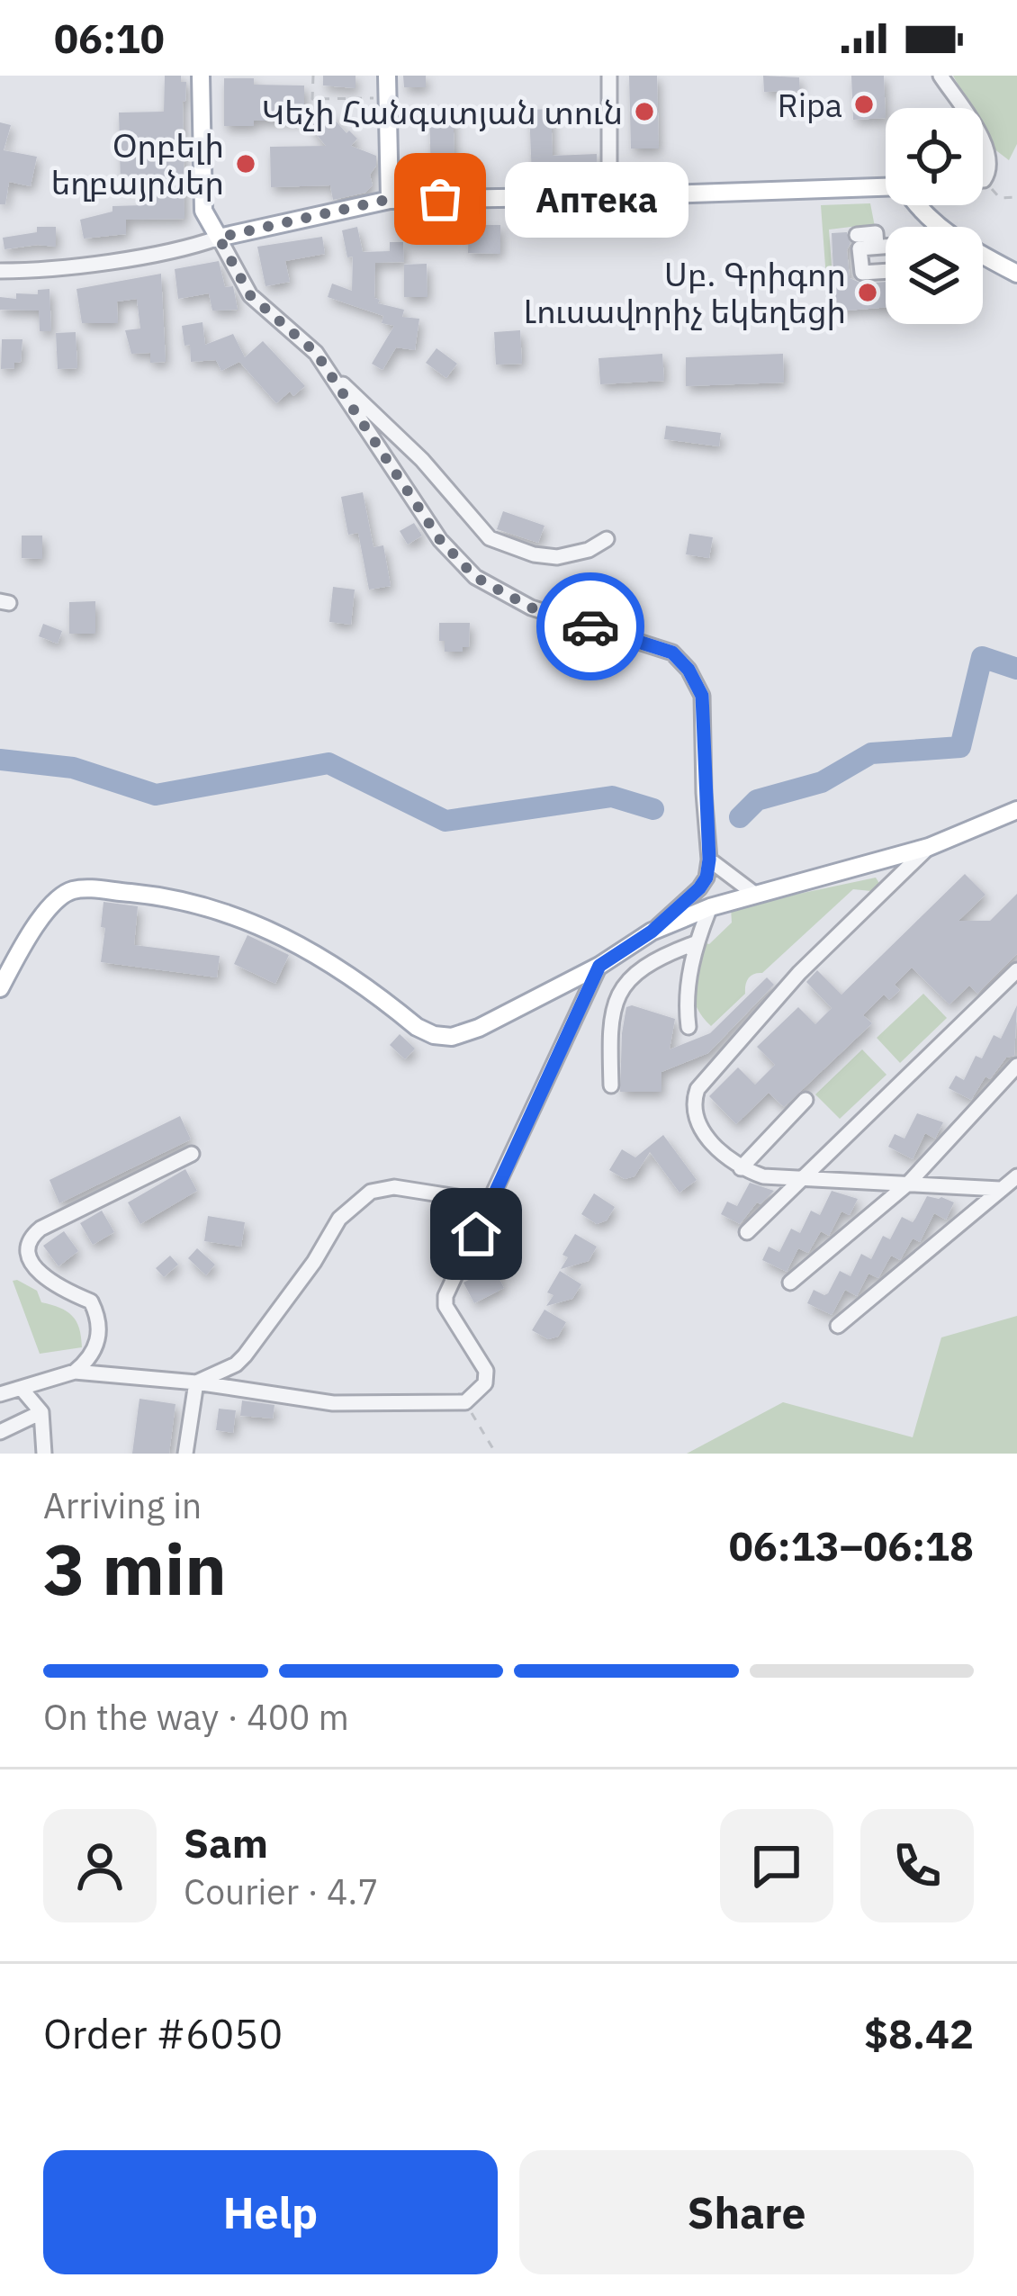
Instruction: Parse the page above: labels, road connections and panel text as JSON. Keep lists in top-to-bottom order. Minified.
{"places":["Ripa","Կեչի Հանգստյան տուն","Օրբելի եղբայրներ","Аптека","Սբ. Գրիգոր Լուսավորիչ եկեղեցի"],"page":{"status":"06:10","bubble":"Аптека","heading":["3 min","Arriving in","06:13–06:18"],"panel":["Sam","Courier · 4.7","Order #6050","$8.42"],"bar":"On the way · 400 m","buttons":["Help","Share"]}}
